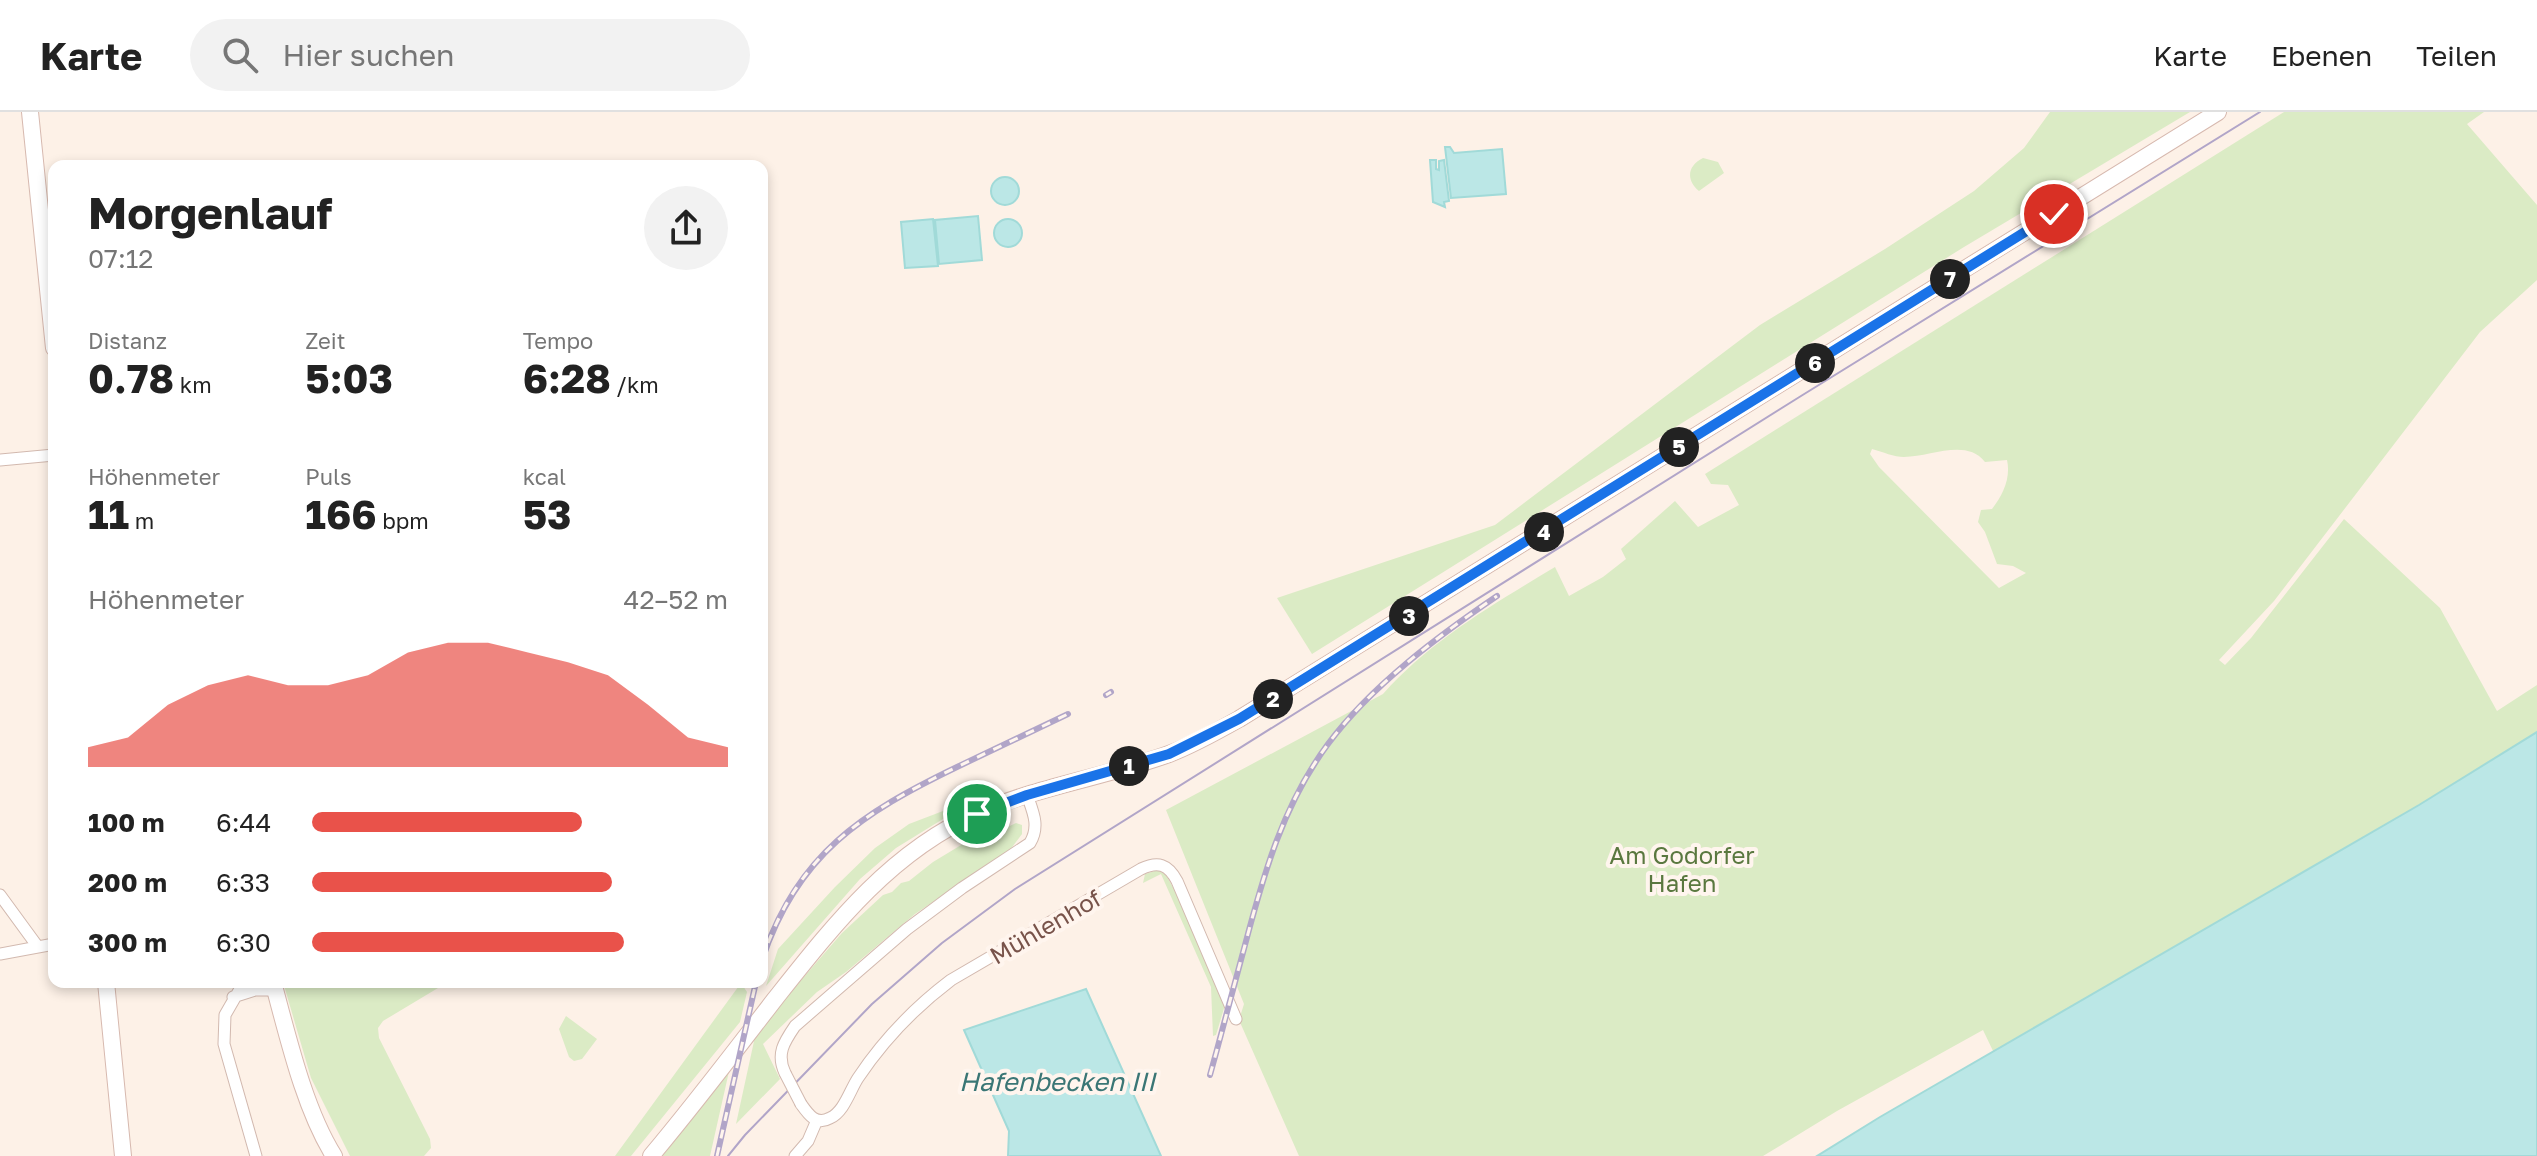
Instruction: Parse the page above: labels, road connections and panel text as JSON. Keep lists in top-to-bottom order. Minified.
{"streets":{"street":["Mühlenhof"]},"water":["Hafenbecken III"],"parks":["Am Godorfer Hafen"],"page":{"header":"Karte","search":"Hier suchen","nav":["Karte","Ebenen","Teilen"],"heading":["Morgenlauf","07:12"],"pins":["7","6","5","4","3","2","1"],"stats":[["Distanz","0.78 km"],["Zeit","5:03"],["Tempo","6:28 /km"],["Höhenmeter","11 m"],["Puls","166 bpm"],["kcal","53"]],"chart":["Höhenmeter","42–52 m"],"list":[{"name":"100 m","note":"6:44"},{"name":"200 m","note":"6:33"},{"name":"300 m","note":"6:30"}]}}
